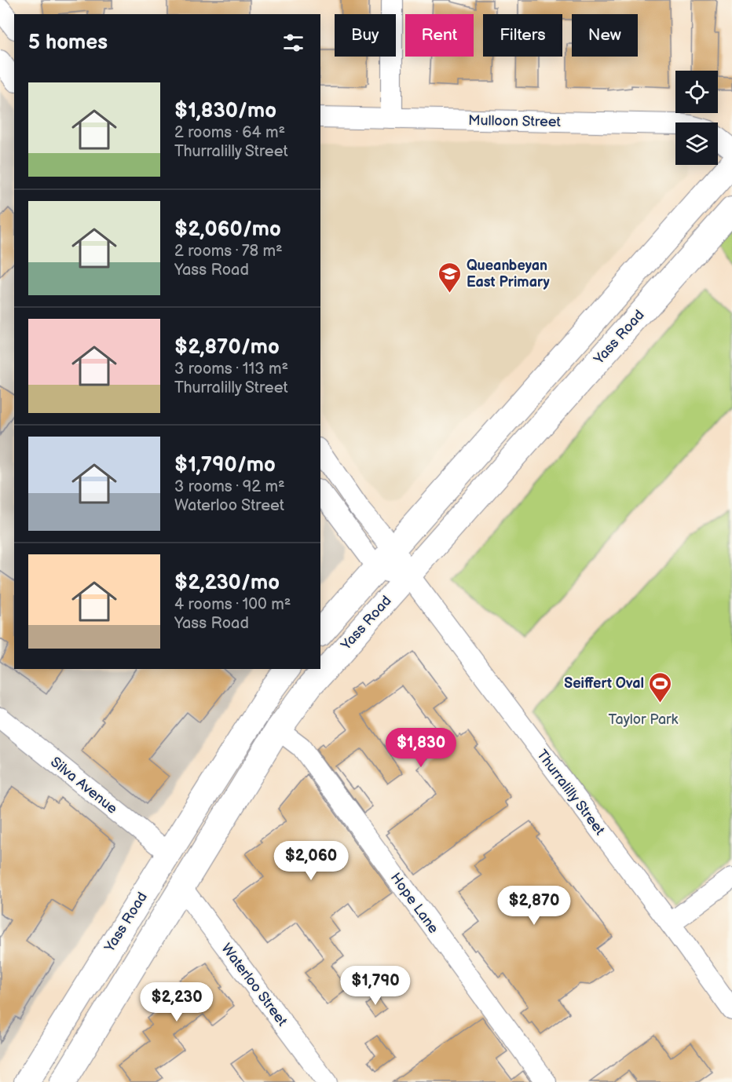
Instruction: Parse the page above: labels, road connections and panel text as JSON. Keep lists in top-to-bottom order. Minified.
{"streets":{"main road":["Yass Road"],"street":["Mulloon Street","Silva Avenue","Thurralilly Street","Hope Lane","Waterloo Street"]},"crossings":[["Yass Road","Silva Avenue"],["Yass Road","Thurralilly Street"],["Yass Road","Hope Lane"],["Yass Road","Waterloo Street"]],"parks":["Taylor Park"],"places":{"school or university":["Queanbeyan East Primary"],"sports":["Seiffert Oval"]},"page":{"chip":["Buy","Rent","Filters","New"],"heading":"5 homes","list":[{"name":"$1,830/mo","note":"2 rooms · 64 m² · Thurralilly Street"},{"name":"$2,060/mo","note":"2 rooms · 78 m² · Yass Road"},{"name":"$2,870/mo","note":"3 rooms · 113 m² · Thurralilly Street"},{"name":"$1,790/mo","note":"3 rooms · 92 m² · Waterloo Street"},{"name":"$2,230/mo","note":"4 rooms · 100 m² · Yass Road"}],"price":["$1,830","$2,060","$2,870","$1,790","$2,230"]}}
